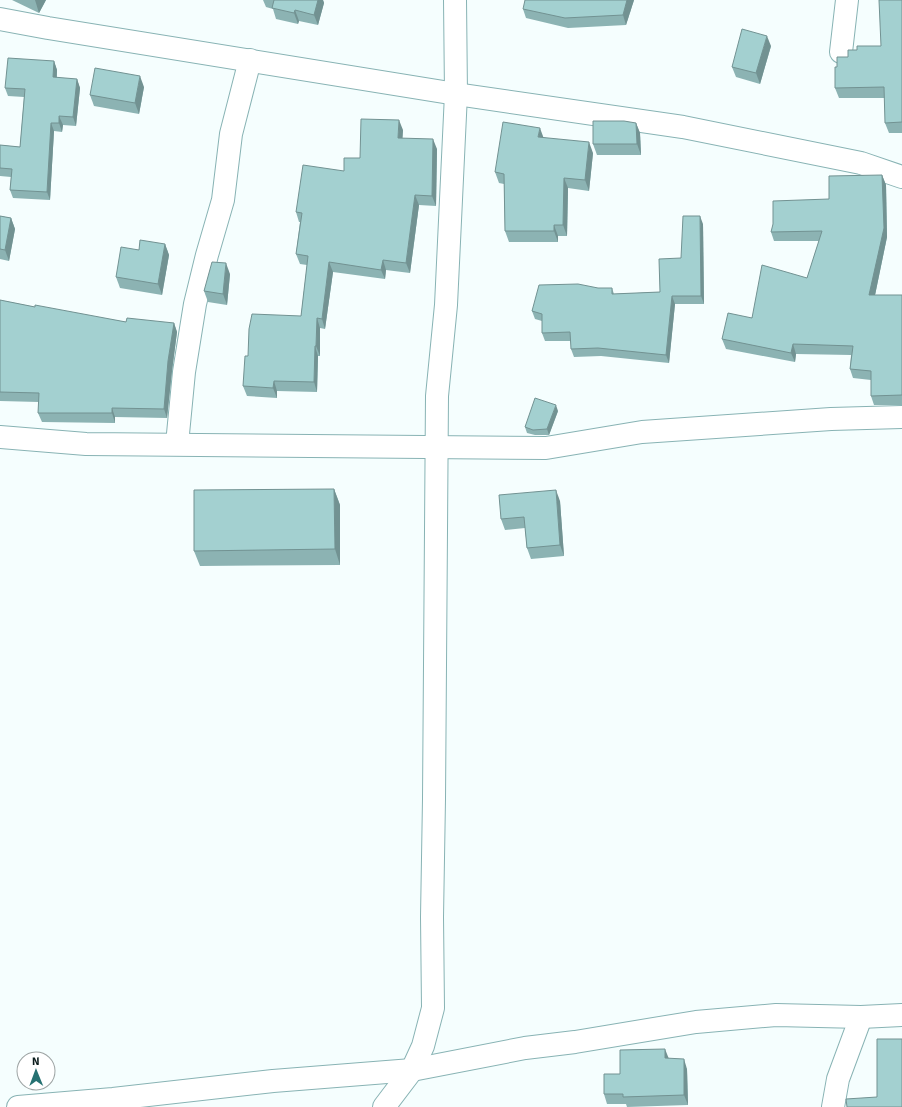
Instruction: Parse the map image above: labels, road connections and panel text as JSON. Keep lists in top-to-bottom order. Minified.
{"north":"top"}
